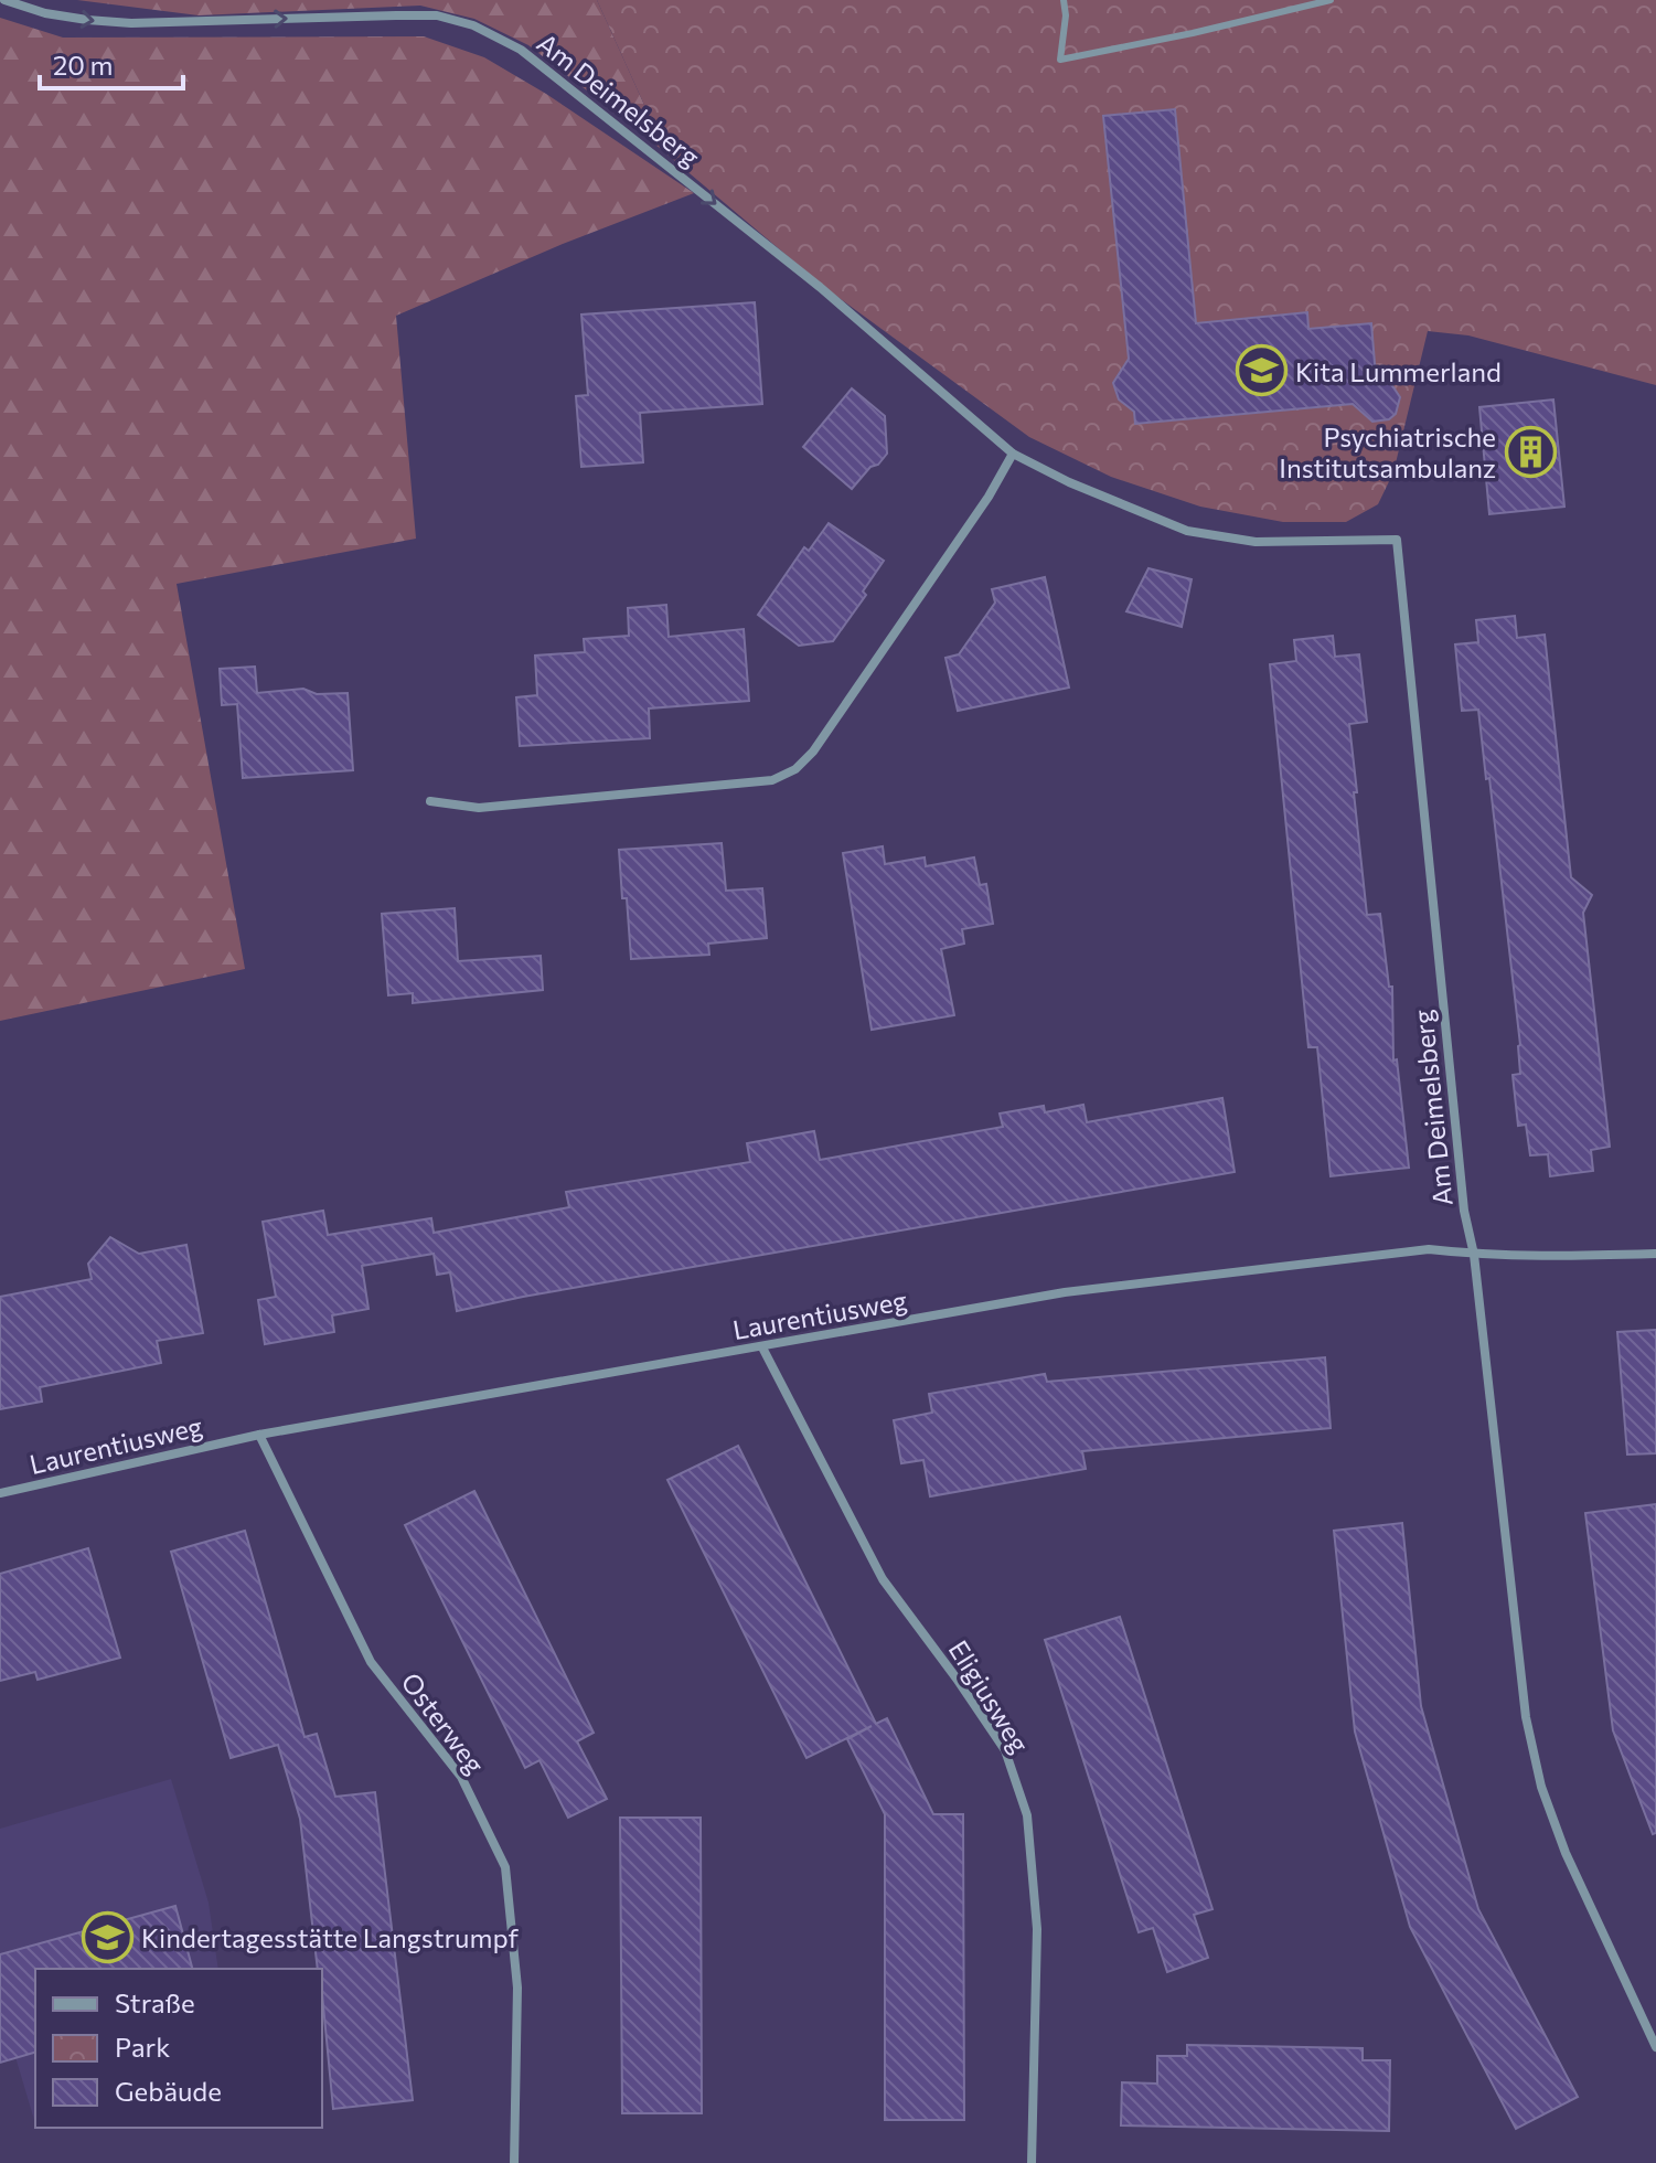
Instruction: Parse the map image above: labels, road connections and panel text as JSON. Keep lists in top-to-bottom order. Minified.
{"streets":{"street":["Am Deimelsberg","Laurentiusweg","Eligiusweg","Osterweg"]},"crossings":[["Am Deimelsberg","Laurentiusweg"],["Laurentiusweg","Eligiusweg"],["Laurentiusweg","Osterweg"]],"one_way":["Am Deimelsberg"],"places":{"school or university":["Kita Lummerland","Kindertagesstätte Langstrumpf"],"building":["Psychiatrische Institutsambulanz"]},"legend":["Straße","Park","Gebäude"],"scale_bar":"20 m"}
